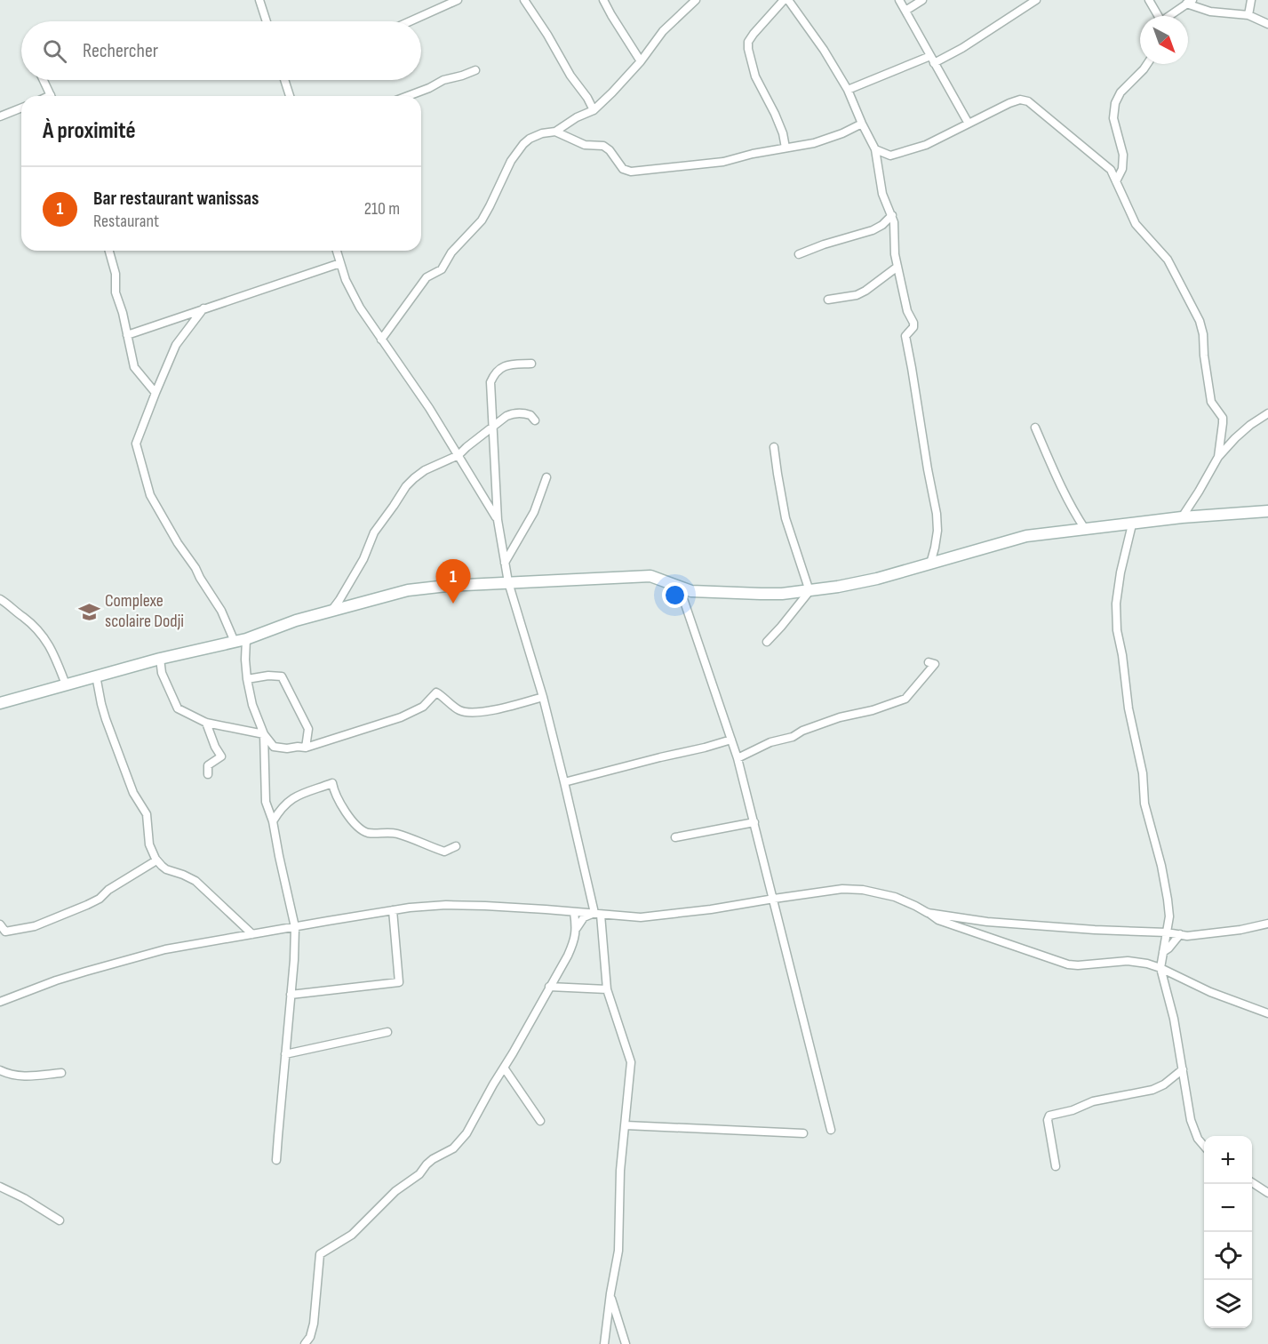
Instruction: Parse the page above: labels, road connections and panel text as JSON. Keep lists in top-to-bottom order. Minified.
{"places":{"school or university":["Complexe scolaire Dodji"]},"north":"bottom right","page":{"search":"Rechercher","heading":"À proximité","list":[{"mark":"1","name":"Bar restaurant wanissas","note":"Restaurant","value":"210 m"}],"pins":"1","map_buttons":["+","−"]}}
